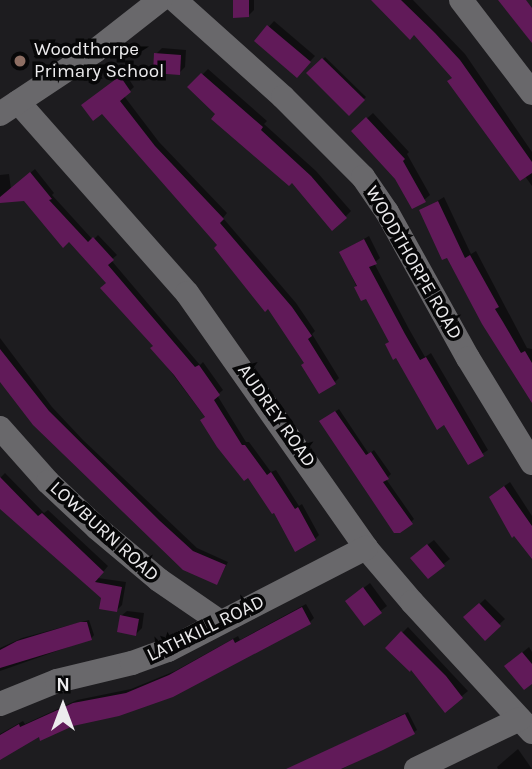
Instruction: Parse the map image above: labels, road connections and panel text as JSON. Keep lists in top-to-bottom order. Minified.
{"streets":{"street":["WOODTHORPE ROAD","AUDREY ROAD","LOWBURN ROAD","LATHKILL ROAD"]},"crossings":[["AUDREY ROAD","LATHKILL ROAD"],["LOWBURN ROAD","LATHKILL ROAD"]],"places":["Woodthorpe Primary School"],"north":"top"}
